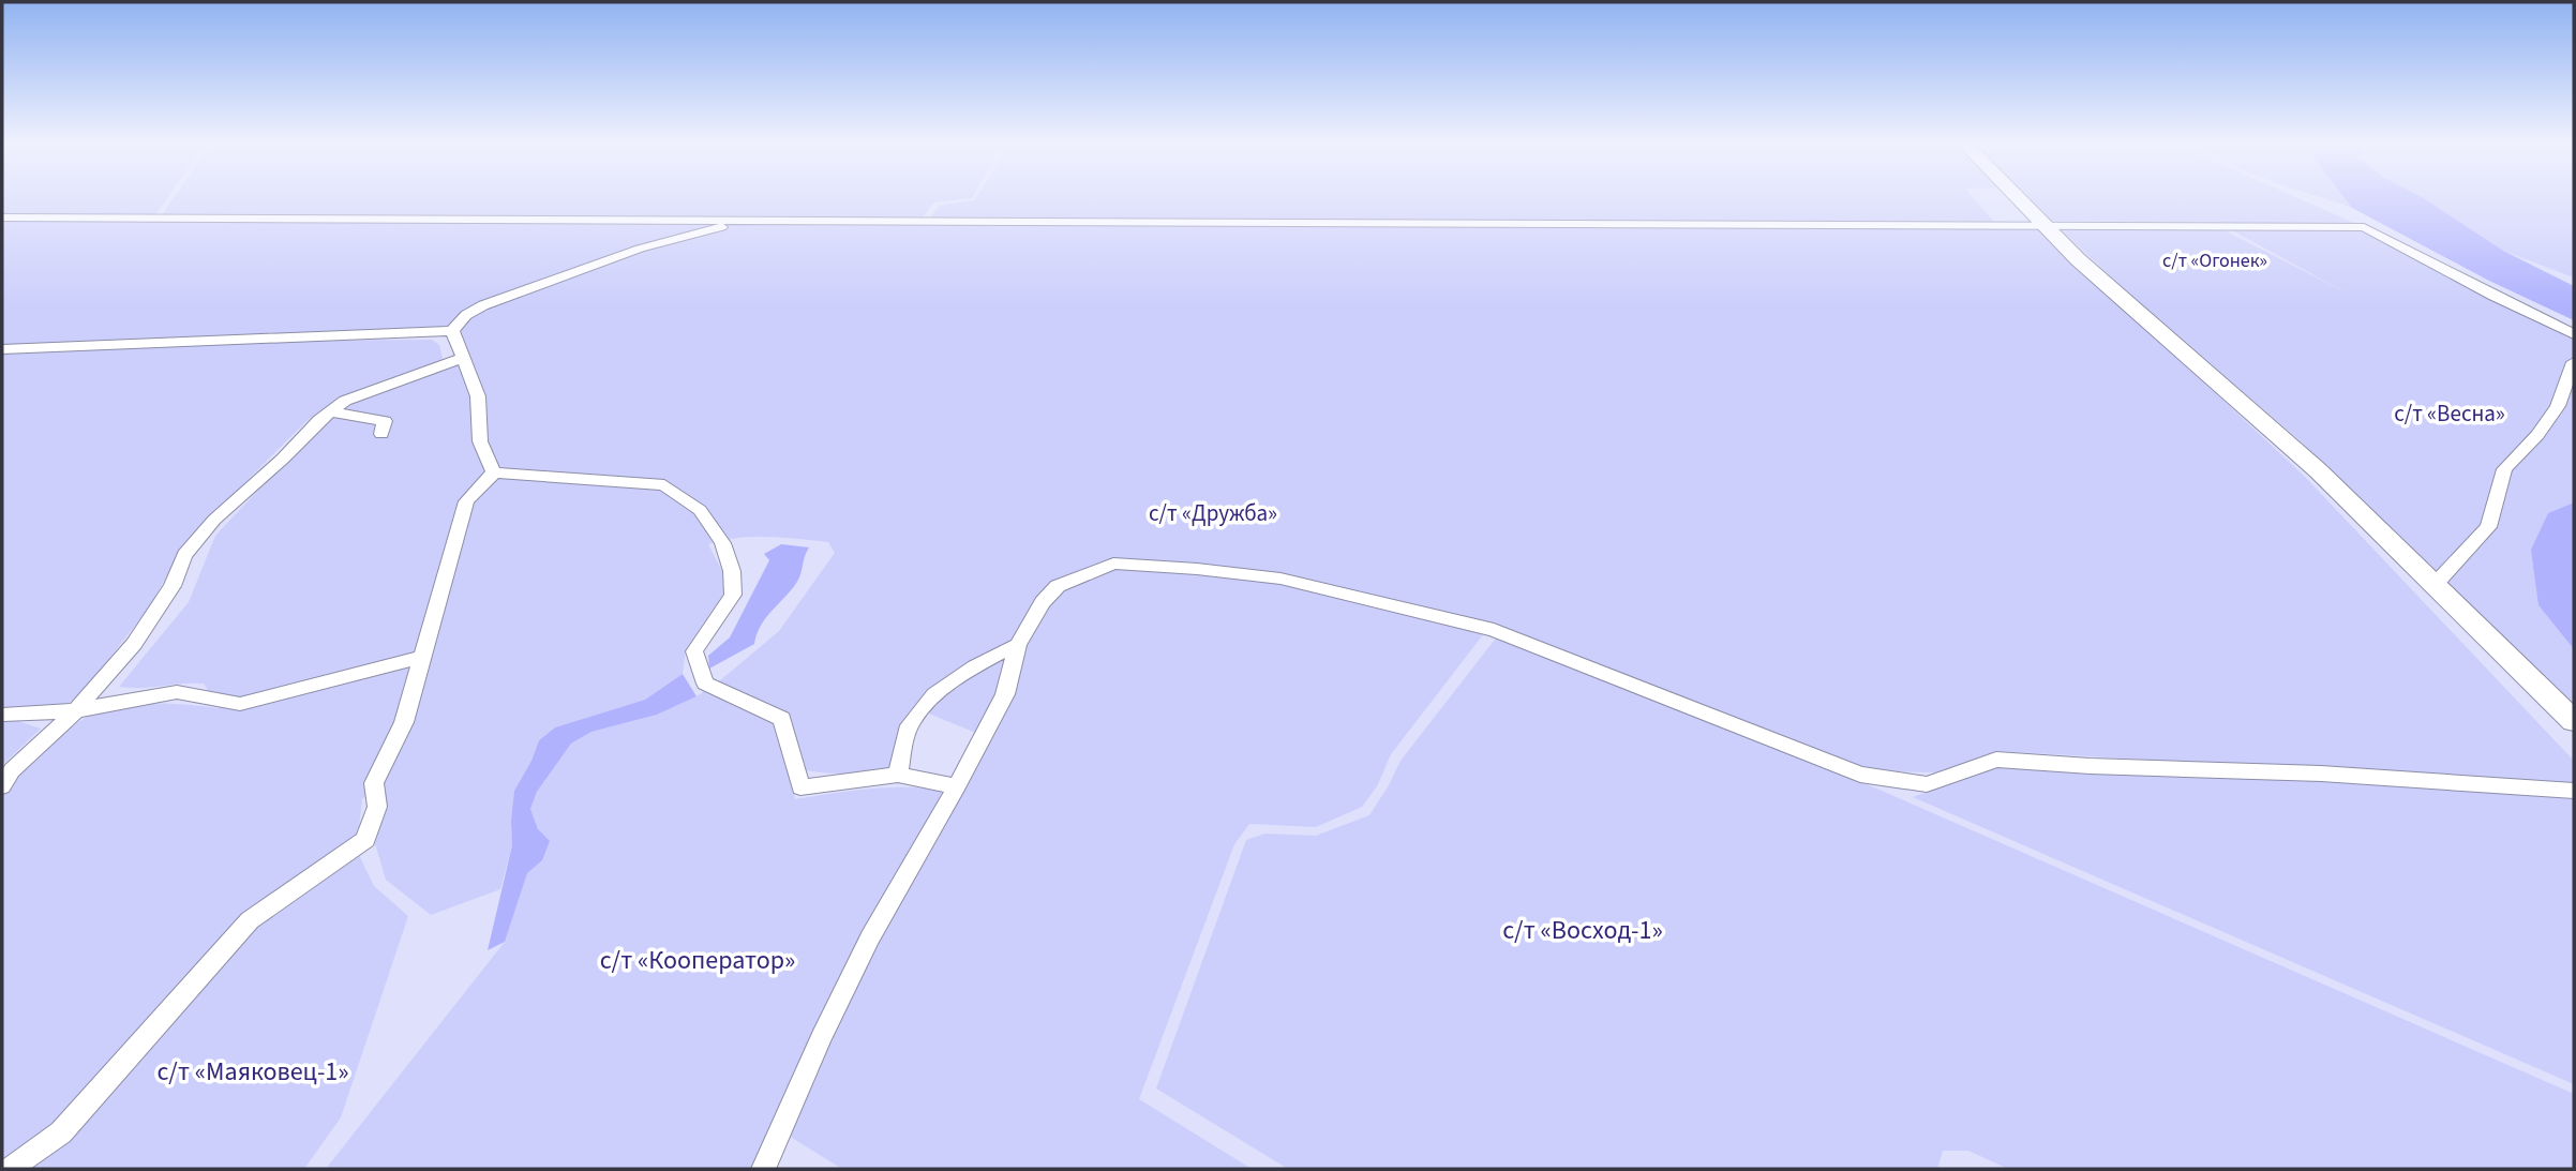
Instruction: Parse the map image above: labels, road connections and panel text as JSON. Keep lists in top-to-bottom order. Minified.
{"parks":["с/т «Огонек»","с/т «Весна»","с/т «Дружба»","с/т «Восход-1»","с/т «Кооператор»","с/т «Маяковец-1»"]}
